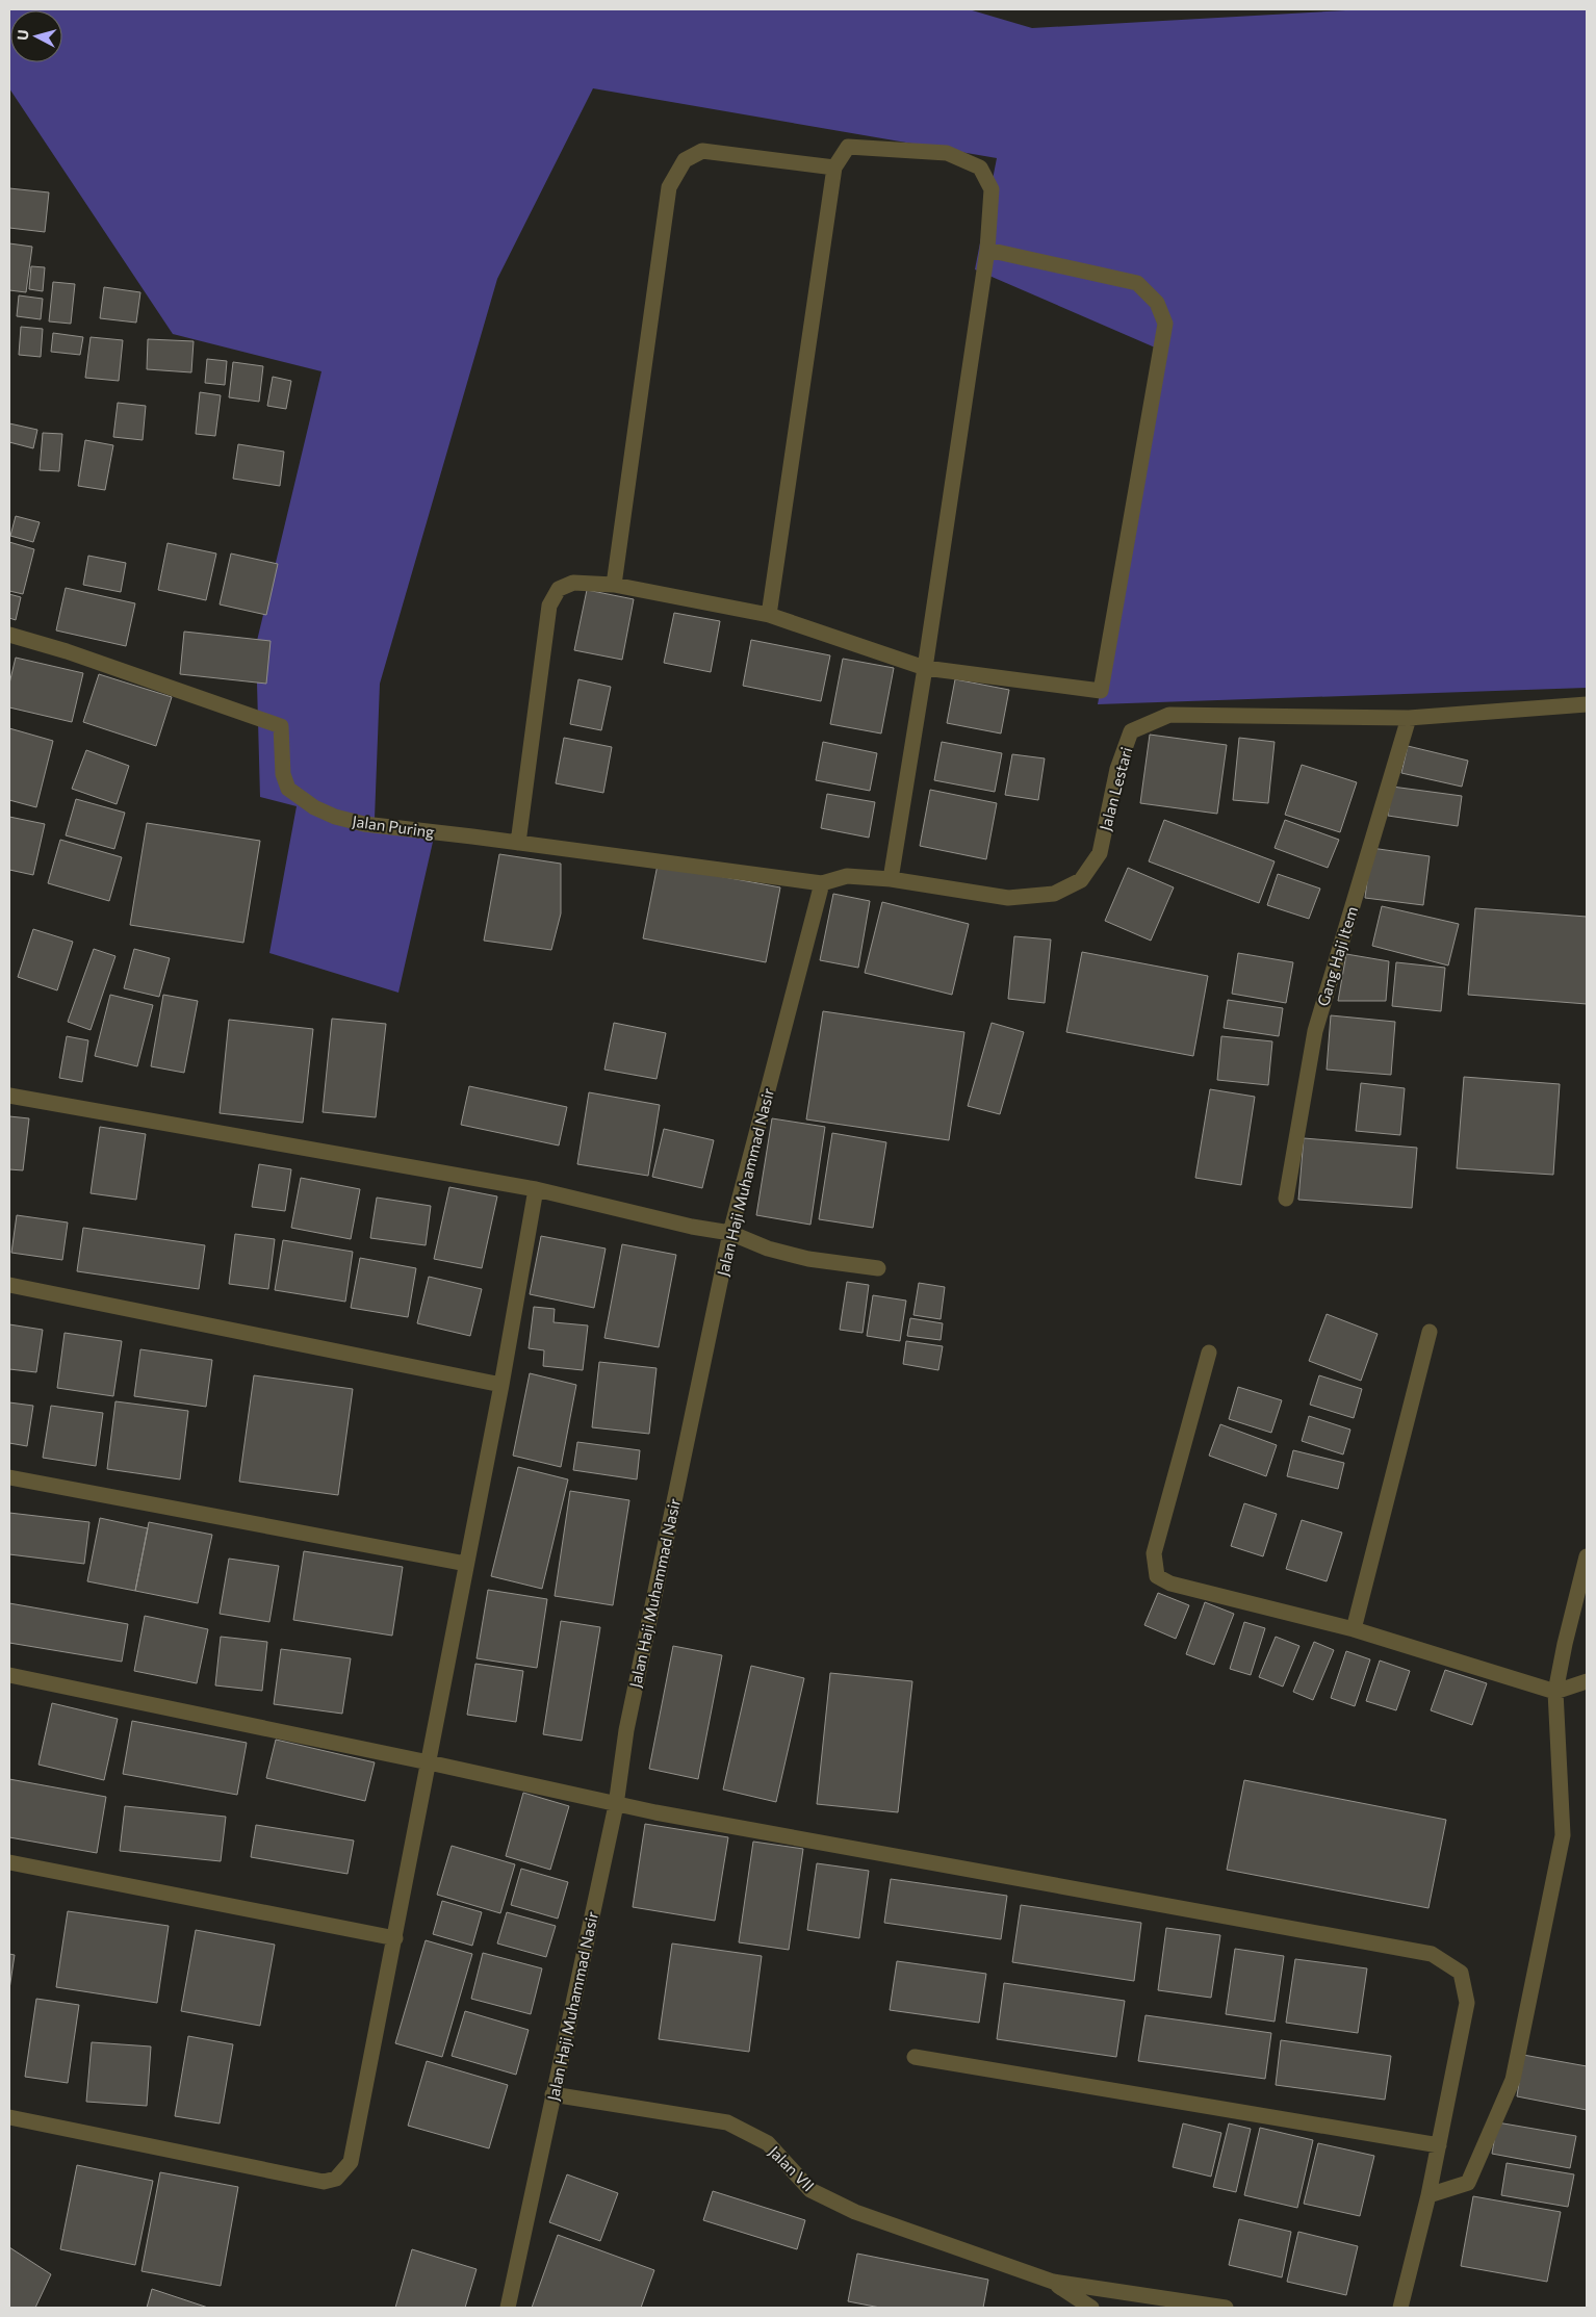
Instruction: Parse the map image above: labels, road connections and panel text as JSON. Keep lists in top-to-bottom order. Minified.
{"streets":{"street":["Jalan Lestari","Jalan Puring","Gang Haji Item","Jalan Haji Muhammad Nasir","Jalan VII"]},"crossings":[["Jalan Lestari","Jalan Puring"],["Jalan Lestari","Gang Haji Item"],["Jalan Lestari","Jalan Haji Muhammad Nasir"],["Jalan Puring","Jalan Haji Muhammad Nasir"],["Jalan Haji Muhammad Nasir","Jalan VII"]],"north":"left"}
